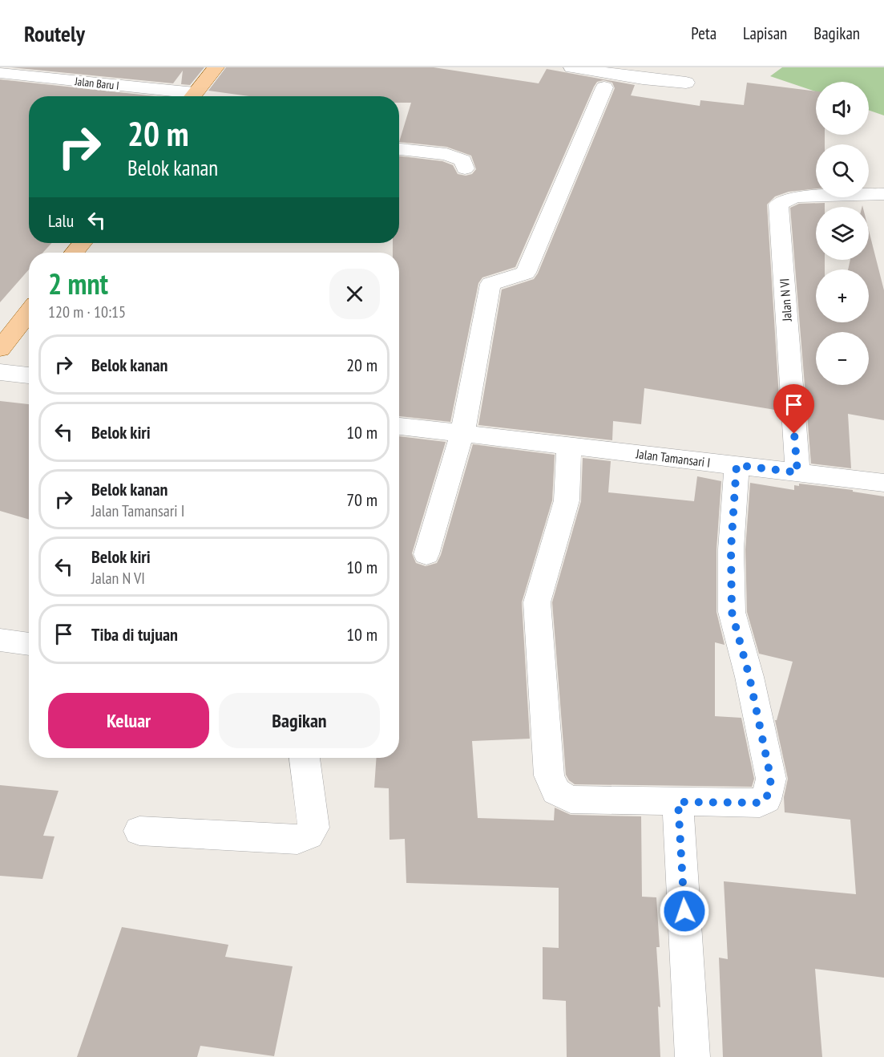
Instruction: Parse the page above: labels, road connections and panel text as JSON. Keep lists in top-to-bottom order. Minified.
{"streets":{"street":["Jalan Baru I","Jalan N VI","Jalan Tamansari I"]},"crossings":[["Jalan N VI","Jalan Tamansari I"]],"page":{"header":"Routely","nav":["Peta","Lapisan","Bagikan"],"map_buttons":["+","−"],"turn":["20 m","Belok kanan"],"then":"Lalu","heading":["2 mnt","120 m · 10:15"],"list":[{"name":"Belok kanan","value":"20 m"},{"name":"Belok kiri","value":"10 m"},{"name":"Belok kanan","note":"Jalan Tamansari I","value":"70 m"},{"name":"Belok kiri","note":"Jalan N VI","value":"10 m"},{"name":"Tiba di tujuan","value":"10 m"}],"buttons":["Keluar","Bagikan"]}}
